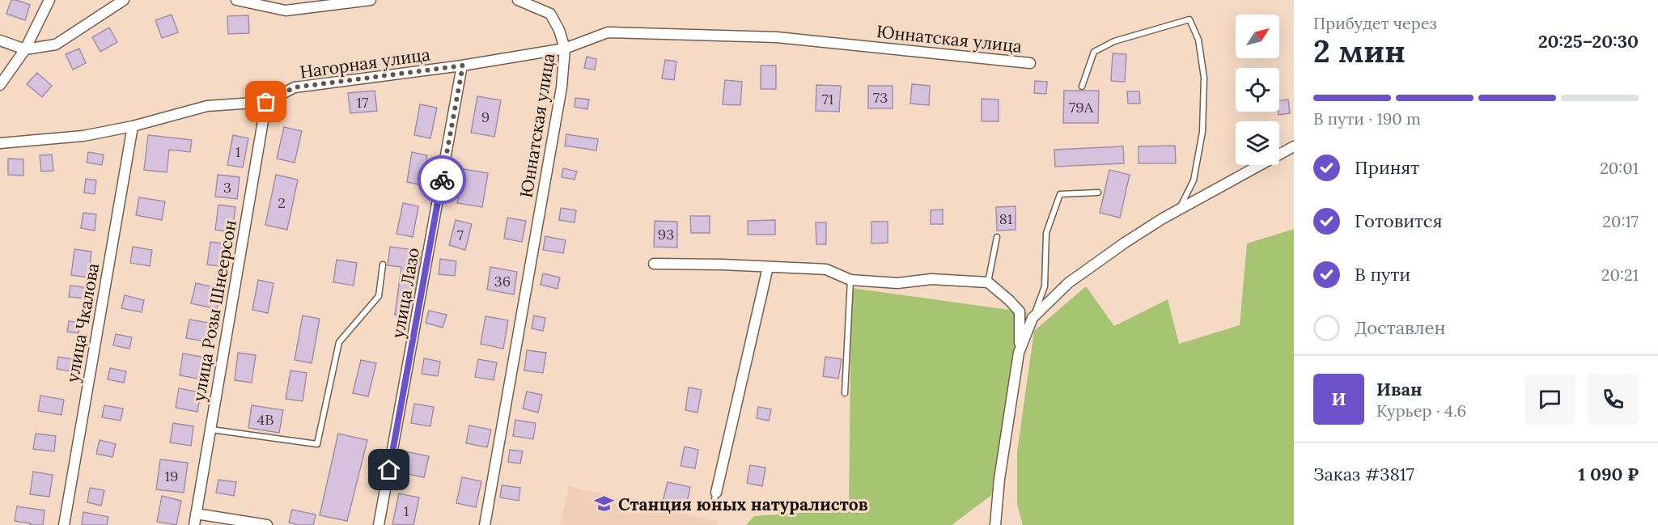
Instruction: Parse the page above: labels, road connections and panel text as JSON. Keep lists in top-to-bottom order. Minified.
{"streets":{"street":["Юннатская улица","Нагорная улица","улица Лазо","улица Розы Шнеерсон","улица Чкалова"]},"crossings":[["Юннатская улица","Нагорная улица"],["Нагорная улица","улица Лазо"],["Нагорная улица","улица Розы Шнеерсон"],["Нагорная улица","улица Чкалова"]],"places":{"school or university":["Станция юных натуралистов"]},"house_numbers":["73","71","17","79А","9","1","3","2","81","93","7","36","4В","19","1"],"north":"top right","page":{"heading":["2 мин","Прибудет через","20:25–20:30"],"panel":["Иван","Курьер · 4.6","Заказ #3817","1 090 ₽"],"bar":"В пути · 190 m","list":[["Принят","20:01"],["Готовится","20:17"],["В пути","20:21"],"Доставлен"],"round":"И"}}
